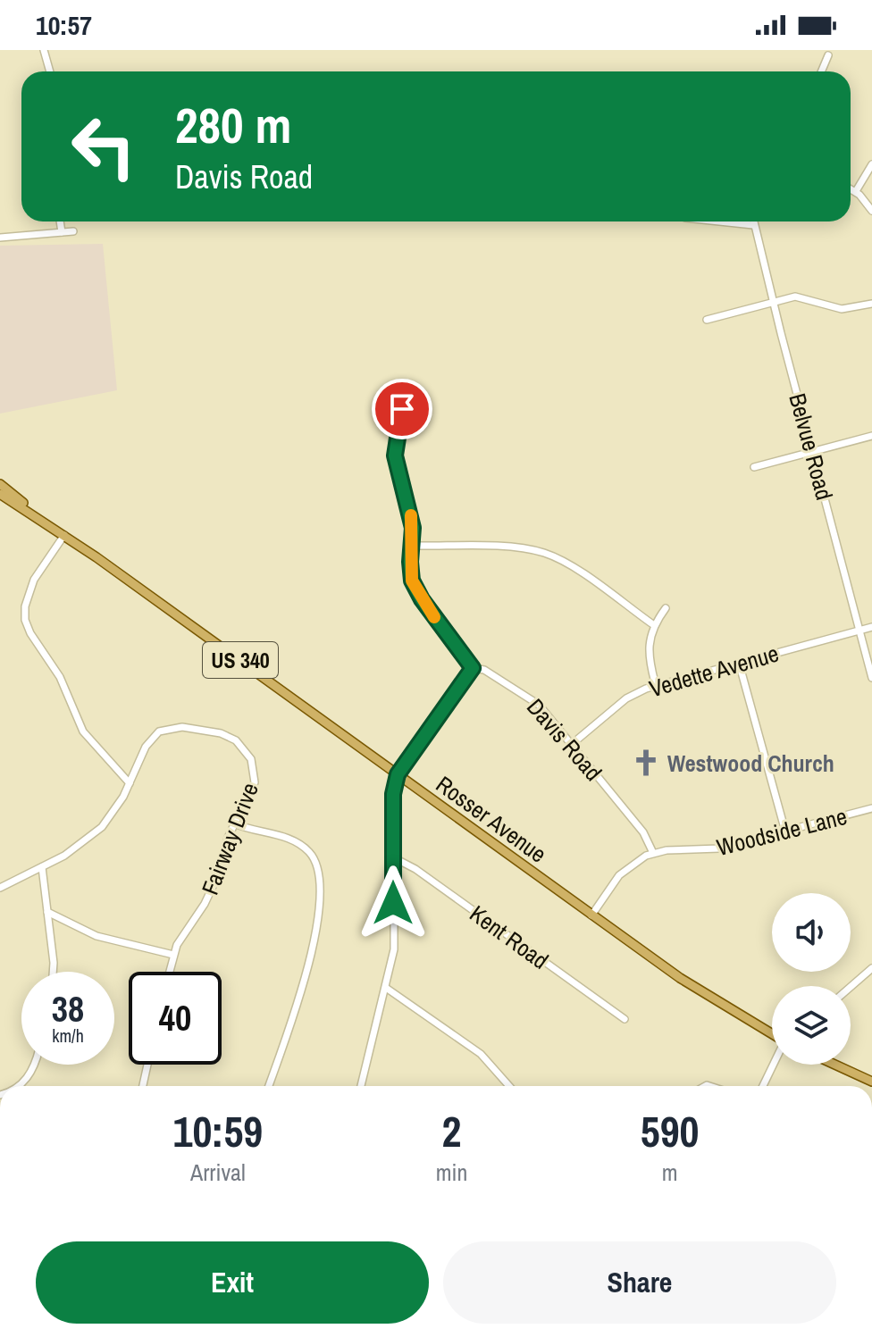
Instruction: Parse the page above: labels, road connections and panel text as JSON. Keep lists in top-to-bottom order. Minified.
{"streets":{"main road":["US 340","Rosser Avenue"],"street":["Belvue Road","Vedette Avenue","Davis Road","Woodside Lane","Fairway Drive","Kent Road"]},"crossings":[["Belvue Road","Vedette Avenue"],["Vedette Avenue","Davis Road"],["Davis Road","Woodside Lane"]],"places":{"church":["Westwood Church"]},"page":{"status":"10:57","turn":["280 m","Davis Road"],"speed":"38 km/h","limit":"40","eta":["10:59","Arrival","2","min","590","m"],"buttons":["Exit","Share"]}}
